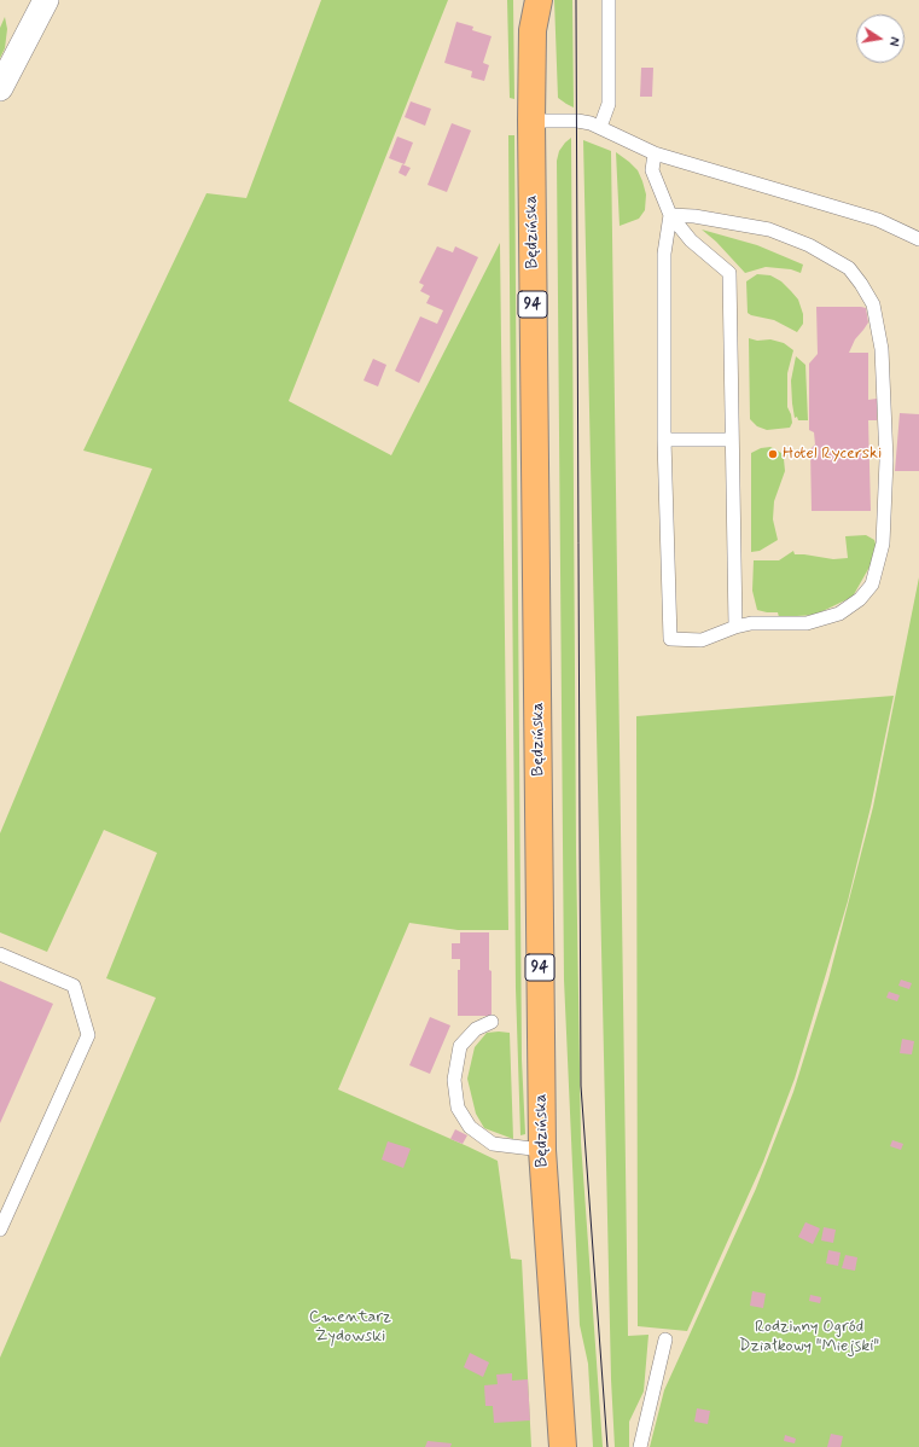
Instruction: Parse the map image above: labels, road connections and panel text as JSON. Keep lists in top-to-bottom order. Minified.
{"streets":{"main road":["Będzińska","94"]},"parks":["Cmentarz Żydowski","Rodzinny Ogród Działkowy \"Miejski\""],"places":["Hotel Rycerski"],"north":"right"}
